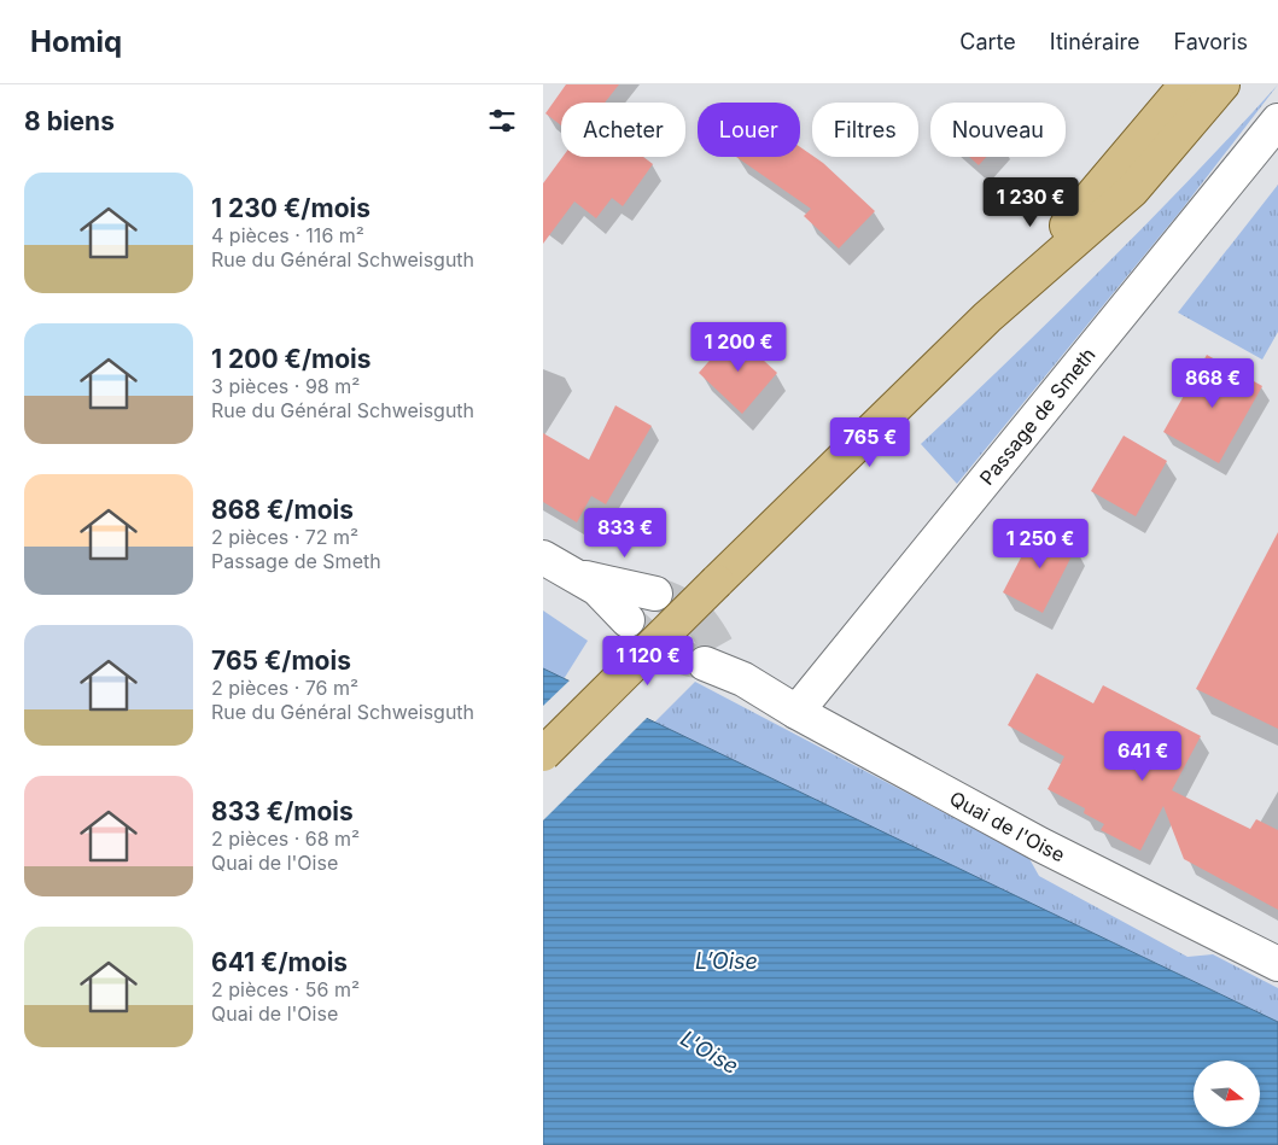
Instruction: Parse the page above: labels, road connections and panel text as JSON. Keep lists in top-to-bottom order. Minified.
{"streets":{"street":["Passage de Smeth","Quai de l'Oise"]},"crossings":[["Passage de Smeth","Quai de l'Oise"]],"water":["L’Oise","L'Oise"],"north":"right","page":{"header":"Homiq","nav":["Carte","Itinéraire","Favoris"],"heading":"8 biens","chip":["Acheter","Louer","Filtres","Nouveau"],"list":[{"name":"1 230 €/mois","note":"4 pièces · 116 m² · Rue du Général Schweisguth"},{"name":"1 200 €/mois","note":"3 pièces · 98 m² · Rue du Général Schweisguth"},{"name":"868 €/mois","note":"2 pièces · 72 m² · Passage de Smeth"},{"name":"765 €/mois","note":"2 pièces · 76 m² · Rue du Général Schweisguth"},{"name":"833 €/mois","note":"2 pièces · 68 m² · Quai de l'Oise"},{"name":"641 €/mois","note":"2 pièces · 56 m² · Quai de l'Oise"}],"price":["1 230 €","1 200 €","868 €","765 €","833 €","1 250 €","1 120 €","641 €"]}}
